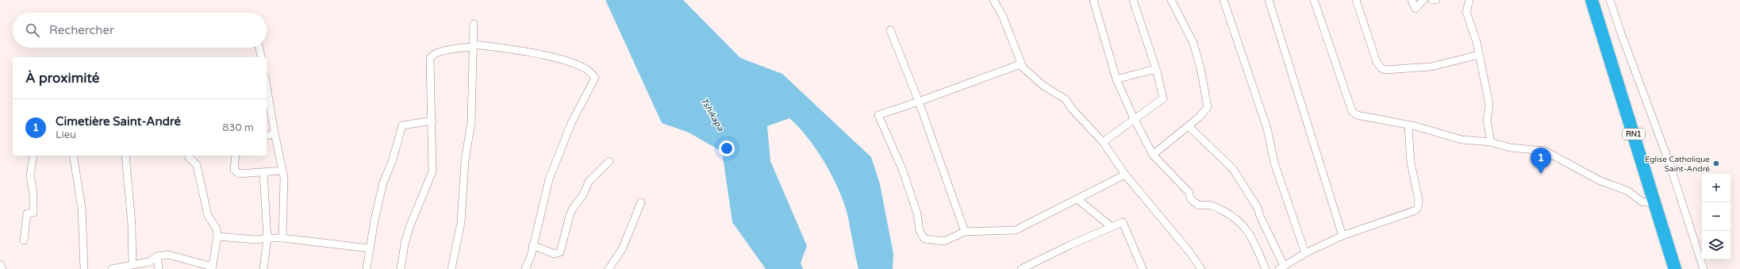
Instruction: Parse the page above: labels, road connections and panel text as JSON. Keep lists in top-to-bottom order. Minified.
{"streets":{"highway":["RN1"]},"water":["Tshikapa"],"places":["Eglise Catholique Saint-André"],"page":{"search":"Rechercher","heading":"À proximité","list":[{"mark":"1","name":"Cimetière Saint-André","note":"Lieu","value":"830 m"}],"pins":"1","map_buttons":["+","−"]}}
